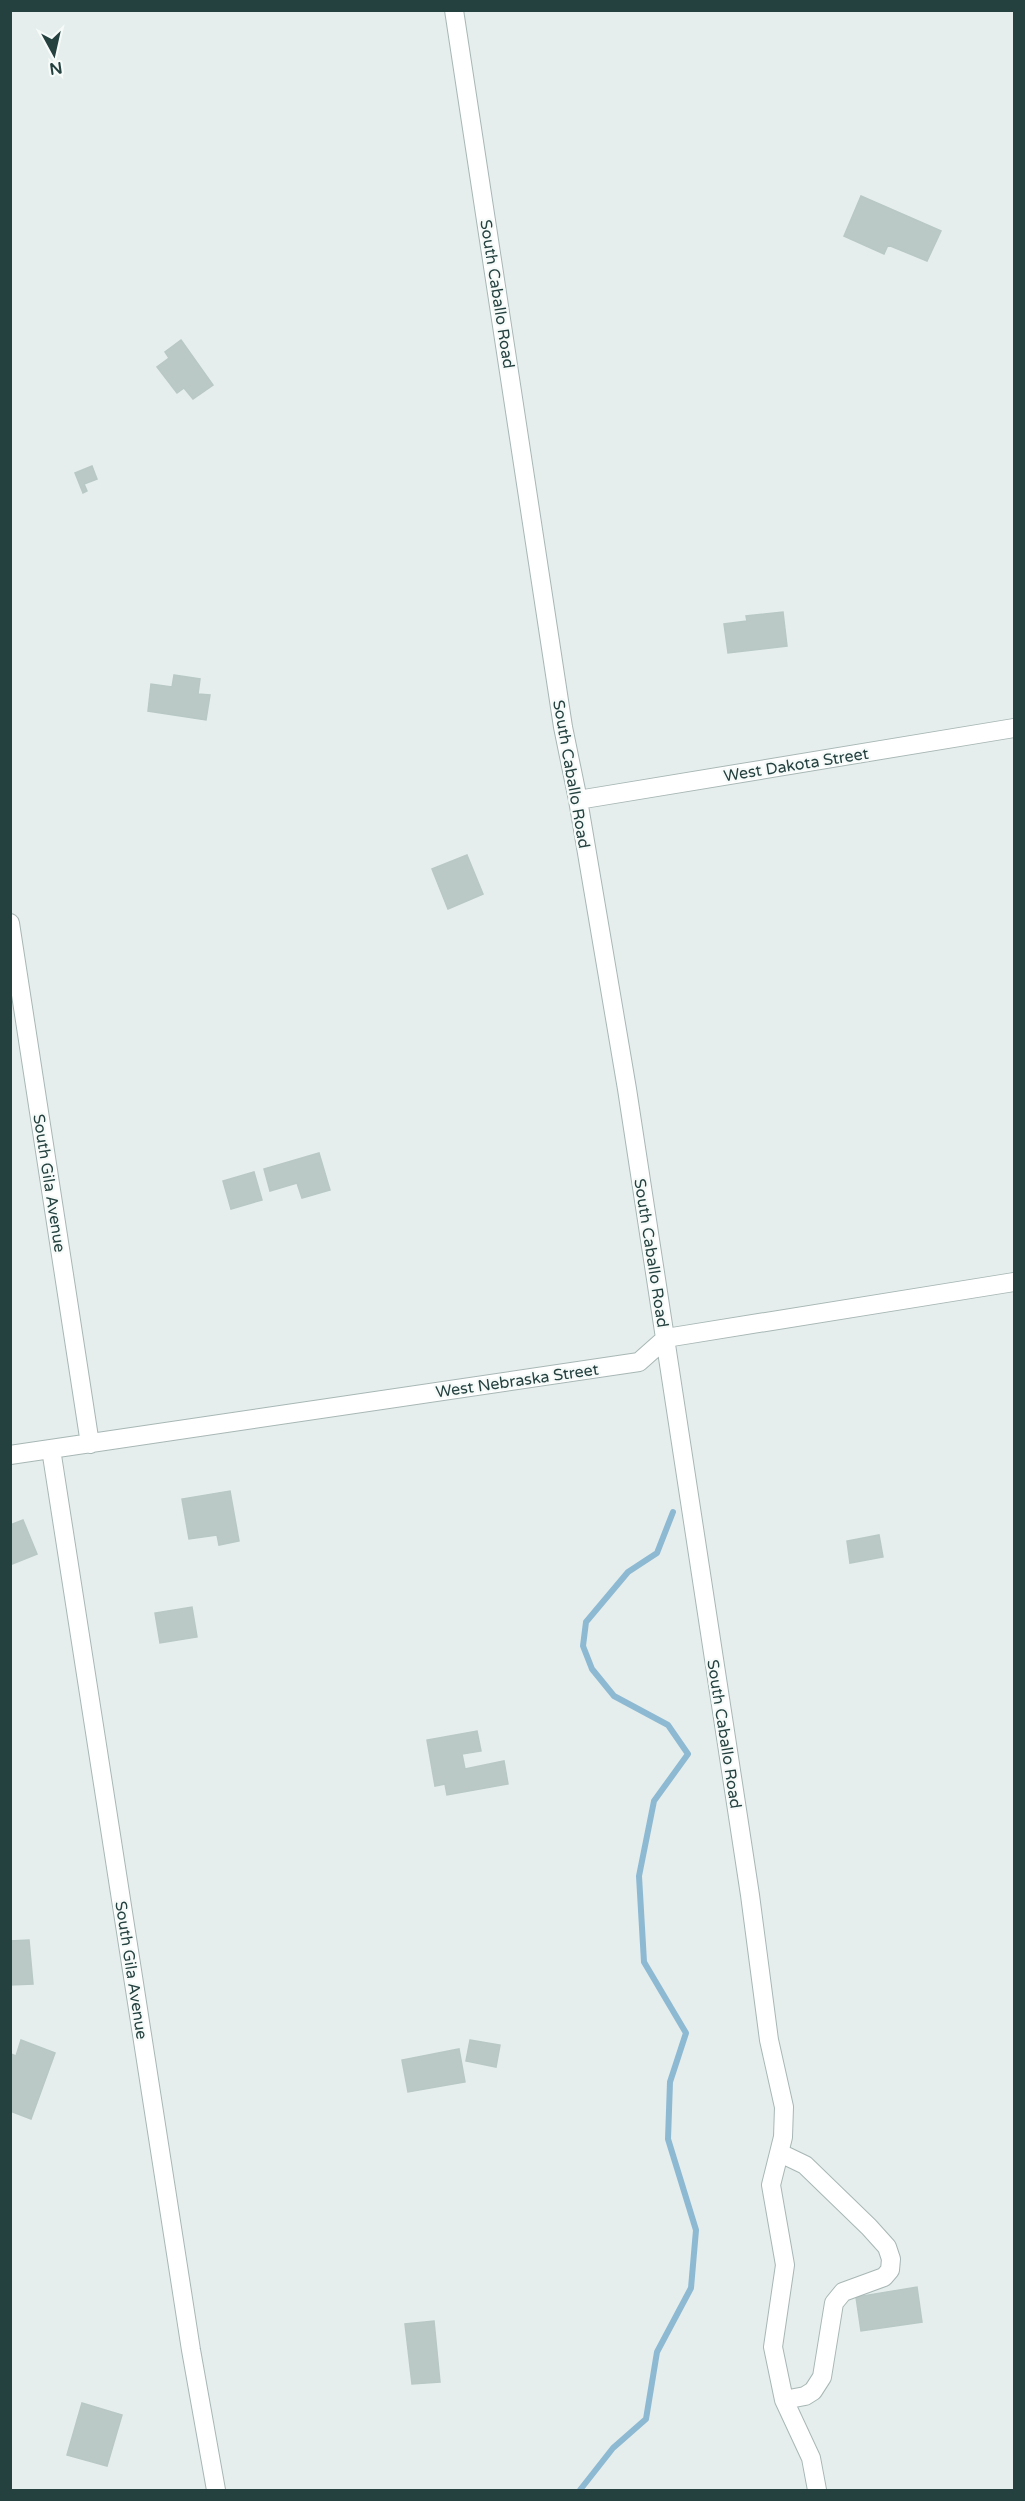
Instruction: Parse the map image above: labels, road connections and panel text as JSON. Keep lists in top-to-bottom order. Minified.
{"streets":{"street":["South Caballo Road","West Dakota Street","South Gila Avenue","West Nebraska Street"]},"crossings":[["South Caballo Road","West Dakota Street"],["South Caballo Road","West Nebraska Street"],["South Gila Avenue","West Nebraska Street"]],"north":"bottom"}
